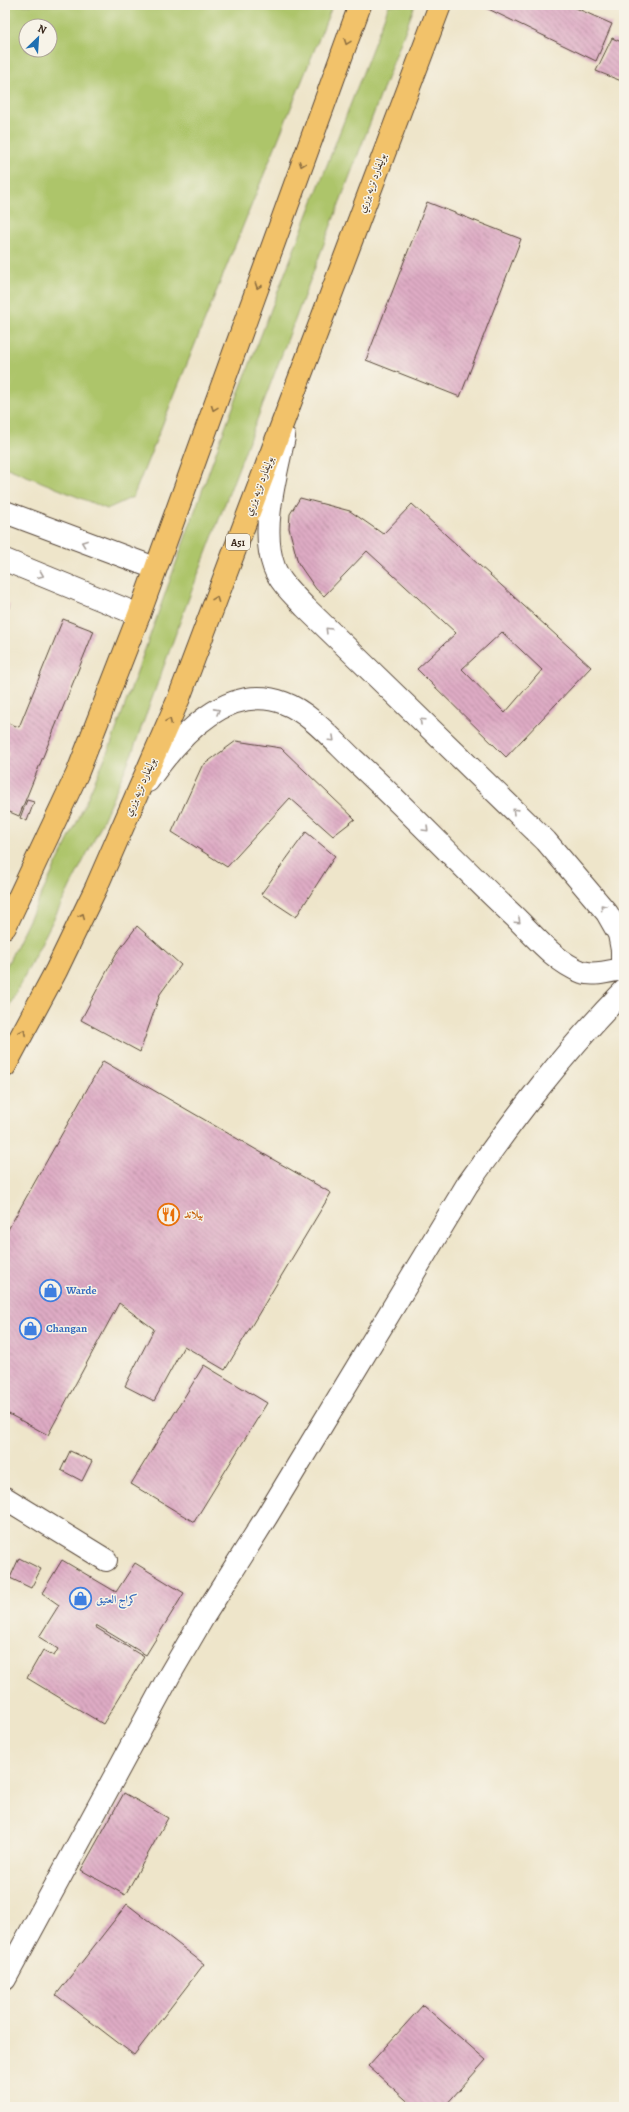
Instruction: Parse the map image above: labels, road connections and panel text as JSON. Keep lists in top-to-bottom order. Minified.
{"streets":{"highway":["بوليفارد نزيه بزري","A51"]},"places":{"restaurant":["بيلاند"],"shop":["Warde","Changan","كراج العتيق"]},"north":"top right"}
